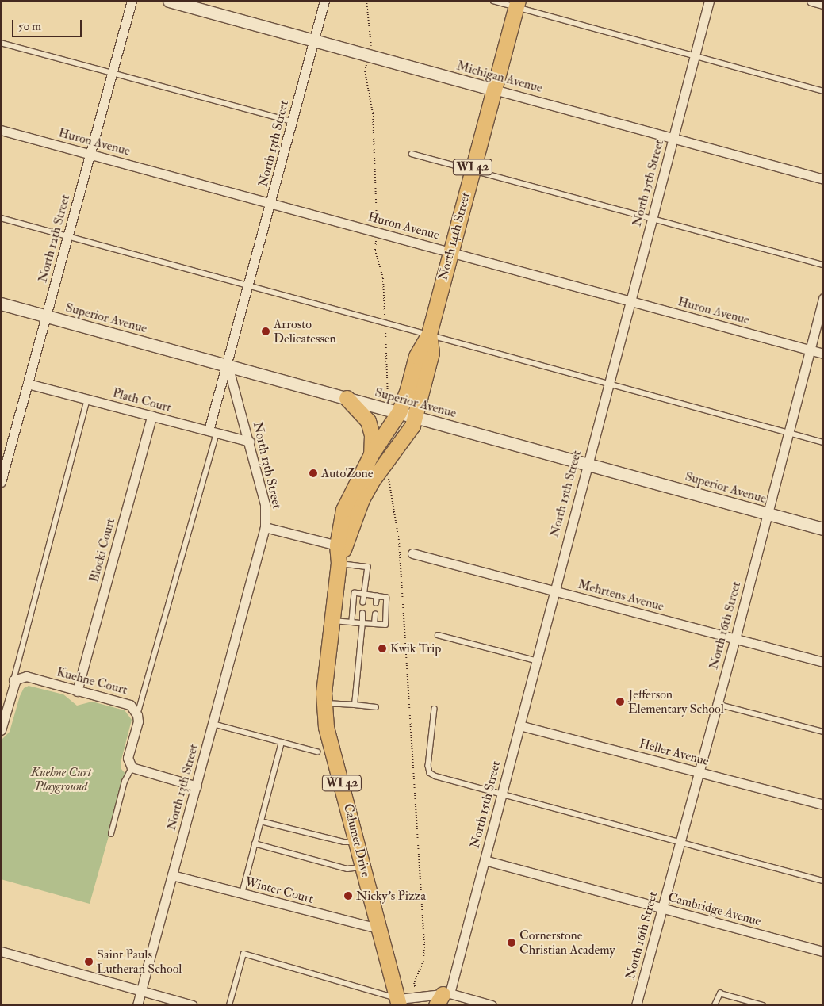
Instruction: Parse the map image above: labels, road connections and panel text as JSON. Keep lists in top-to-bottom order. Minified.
{"streets":{"main road":["WI 42","North 14th Street","Calumet Drive"],"street":["Michigan Avenue","Huron Avenue","North 13th Street","North 15th Street","North 12th Street","Superior Avenue","Plath Court","Blocki Court","Mehrtens Avenue","North 16th Street","Kuehne Court","Heller Avenue","Winter Court","Cambridge Avenue"]},"crossings":[["Michigan Avenue","North 13th Street"],["Michigan Avenue","North 15th Street"],["Michigan Avenue","North 14th Street"],["Huron Avenue","North 13th Street"],["Huron Avenue","North 15th Street"],["Huron Avenue","North 14th Street"],["Huron Avenue","North 12th Street"],["Huron Avenue","North 16th Street"],["North 13th Street","Superior Avenue"],["North 13th Street","Plath Court"],["North 13th Street","Winter Court"],["North 15th Street","Superior Avenue"],["North 15th Street","Mehrtens Avenue"],["North 15th Street","Heller Avenue"],["North 15th Street","Cambridge Avenue"],["North 14th Street","Superior Avenue"],["North 14th Street","Calumet Drive"],["North 12th Street","Superior Avenue"],["North 12th Street","Plath Court"],["Superior Avenue","North 16th Street"],["Plath Court","Blocki Court"],["Blocki Court","Kuehne Court"],["Mehrtens Avenue","North 16th Street"],["North 16th Street","Heller Avenue"],["North 16th Street","Cambridge Avenue"],["Calumet Drive","Winter Court"]],"parks":["Kuehne Curt Playground"],"places":["Arrosto Delicatessen","AutoZone","Kwik Trip","Jefferson Elementary School","Nicky's Pizza","Cornerstone Christian Academy","Saint Pauls Lutheran School"],"scale_bar":"50 m"}
